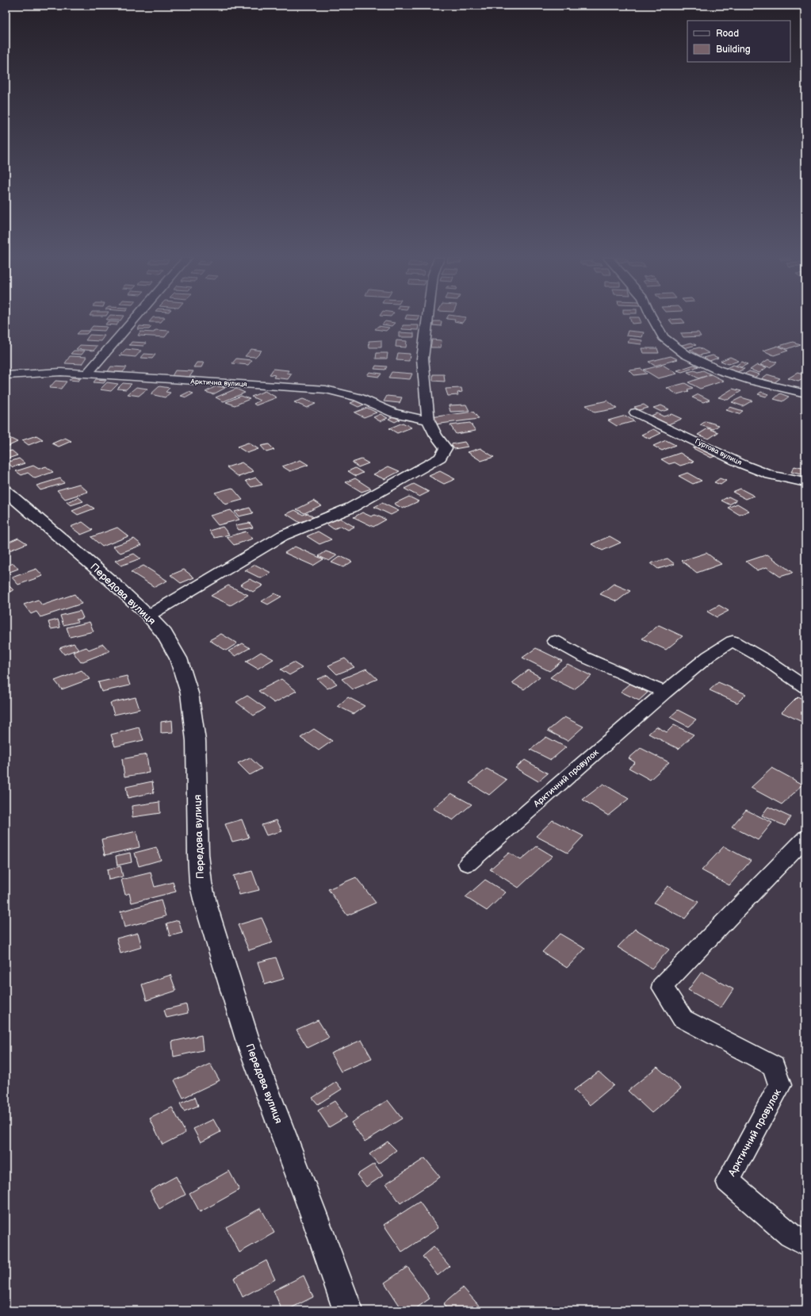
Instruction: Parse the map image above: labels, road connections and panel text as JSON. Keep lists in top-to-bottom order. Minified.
{"streets":{"street":["Арктична вулиця","Гуртова вулиця","Передова вулиця","Арктичний провулок"]},"legend":["Road","Building"]}
